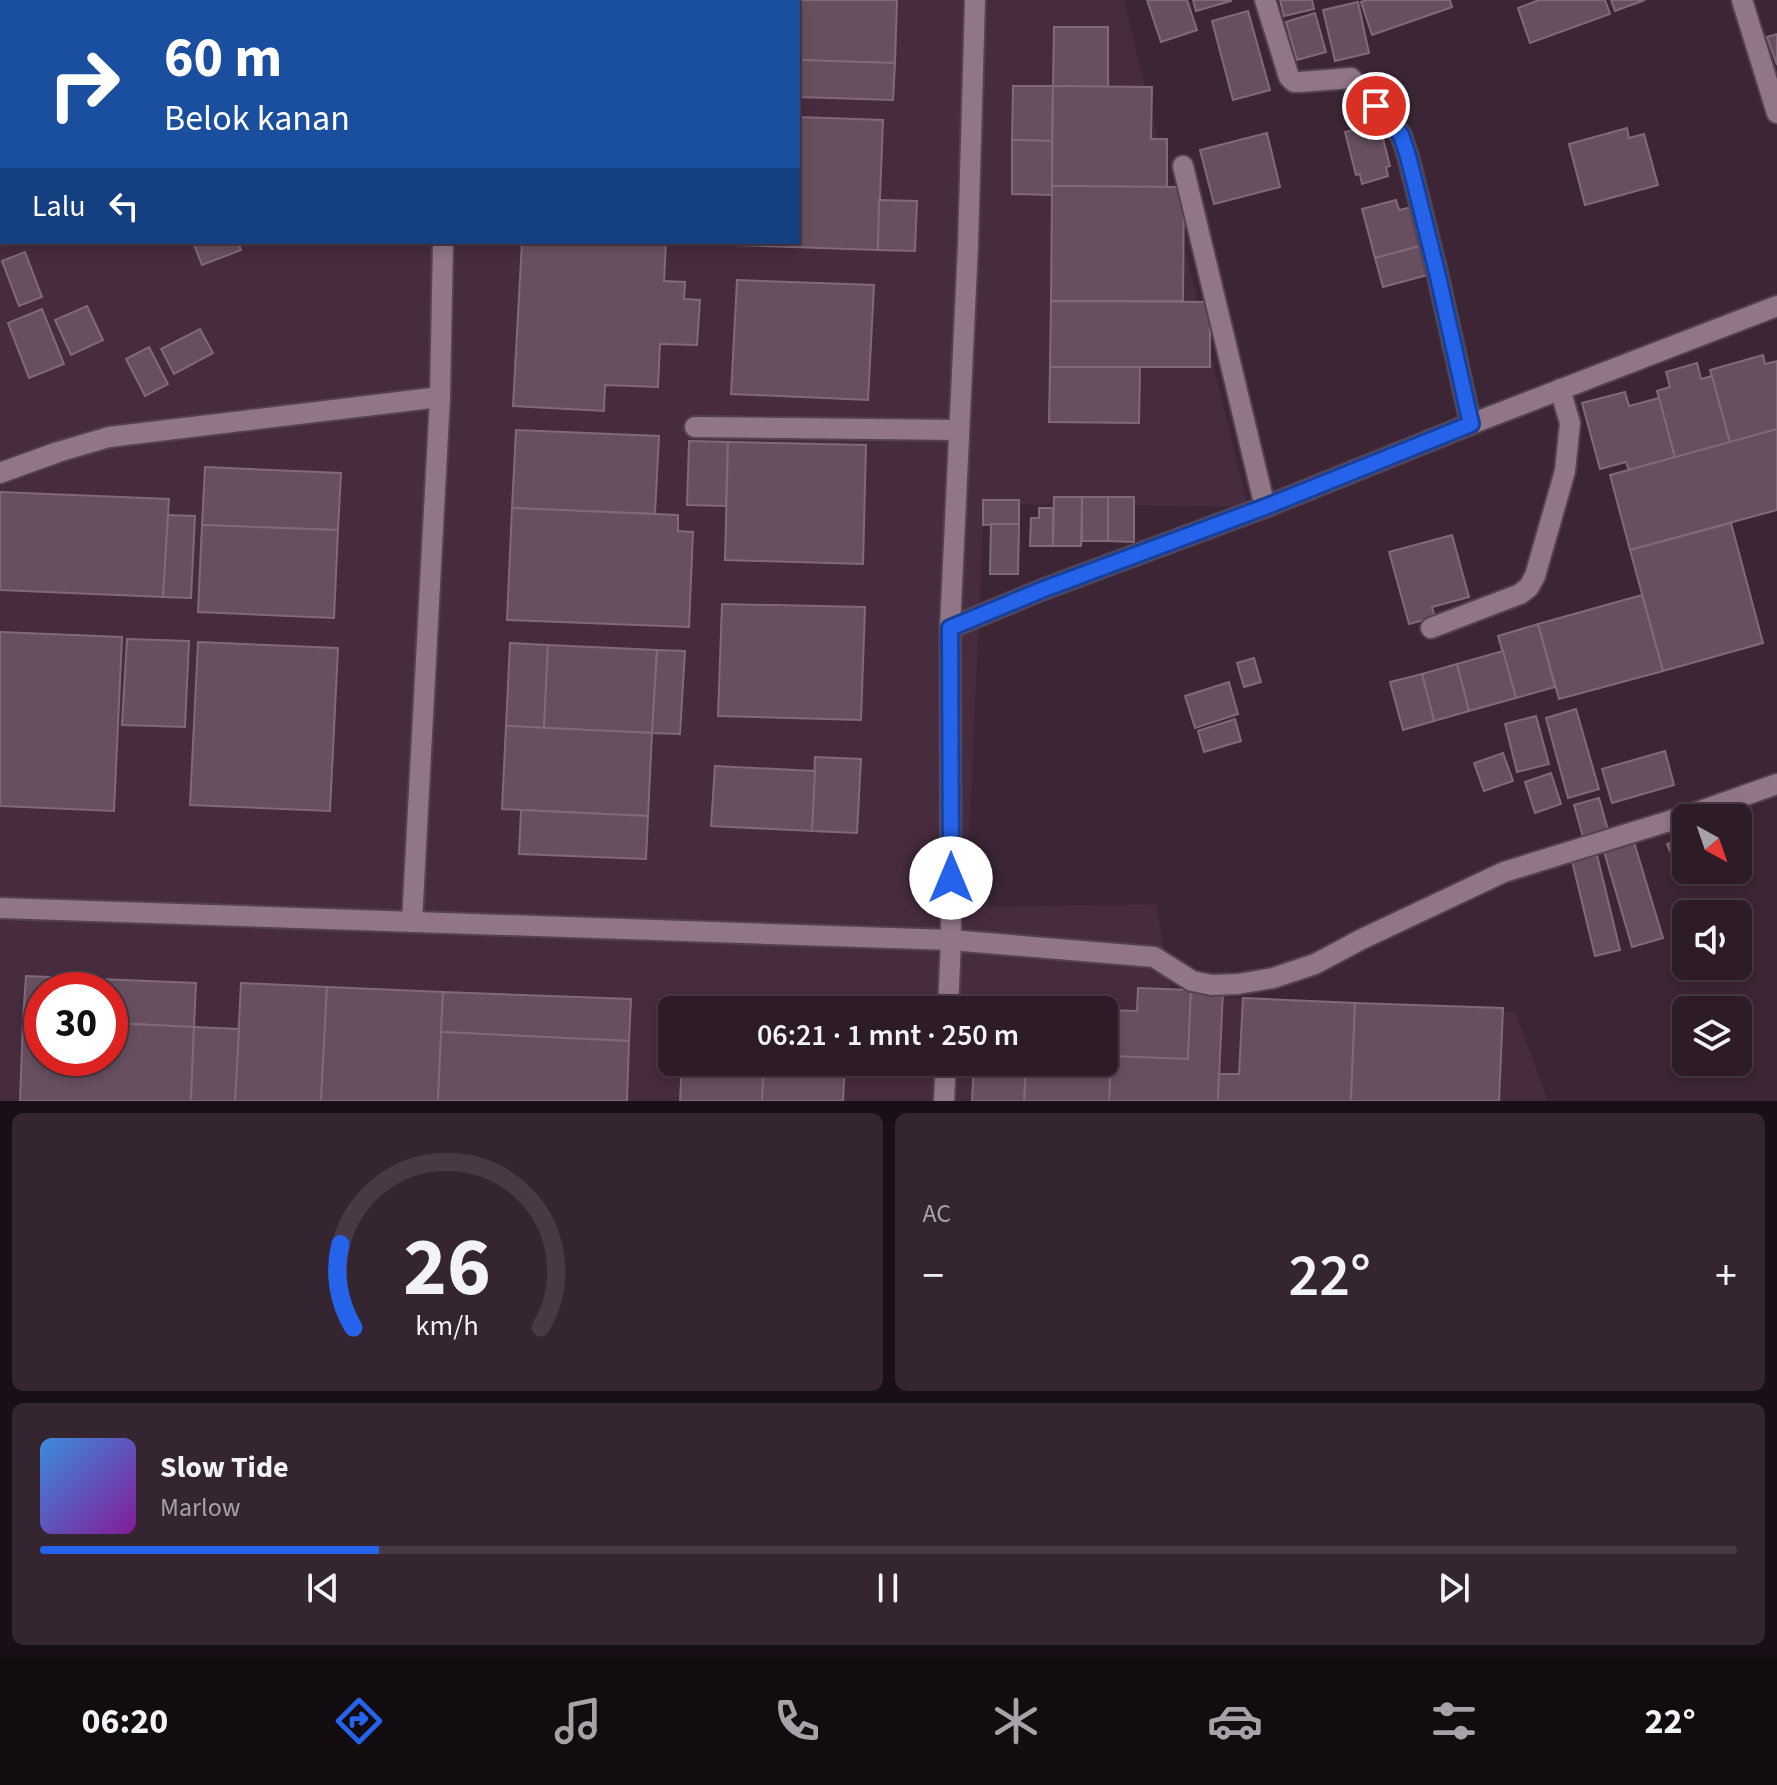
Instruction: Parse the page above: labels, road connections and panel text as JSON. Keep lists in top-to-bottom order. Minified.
{"north":"bottom right","page":{"turn":["60 m","Belok kanan"],"then":"Lalu","limit":"30","trip":"06:21 · 1 mnt · 250 m","tile":"AC","heat":["−","22°","+"],"song":["Slow Tide","Marlow"],"tabs":["06:20","22°"],"gauge":["26","km/h"]}}
